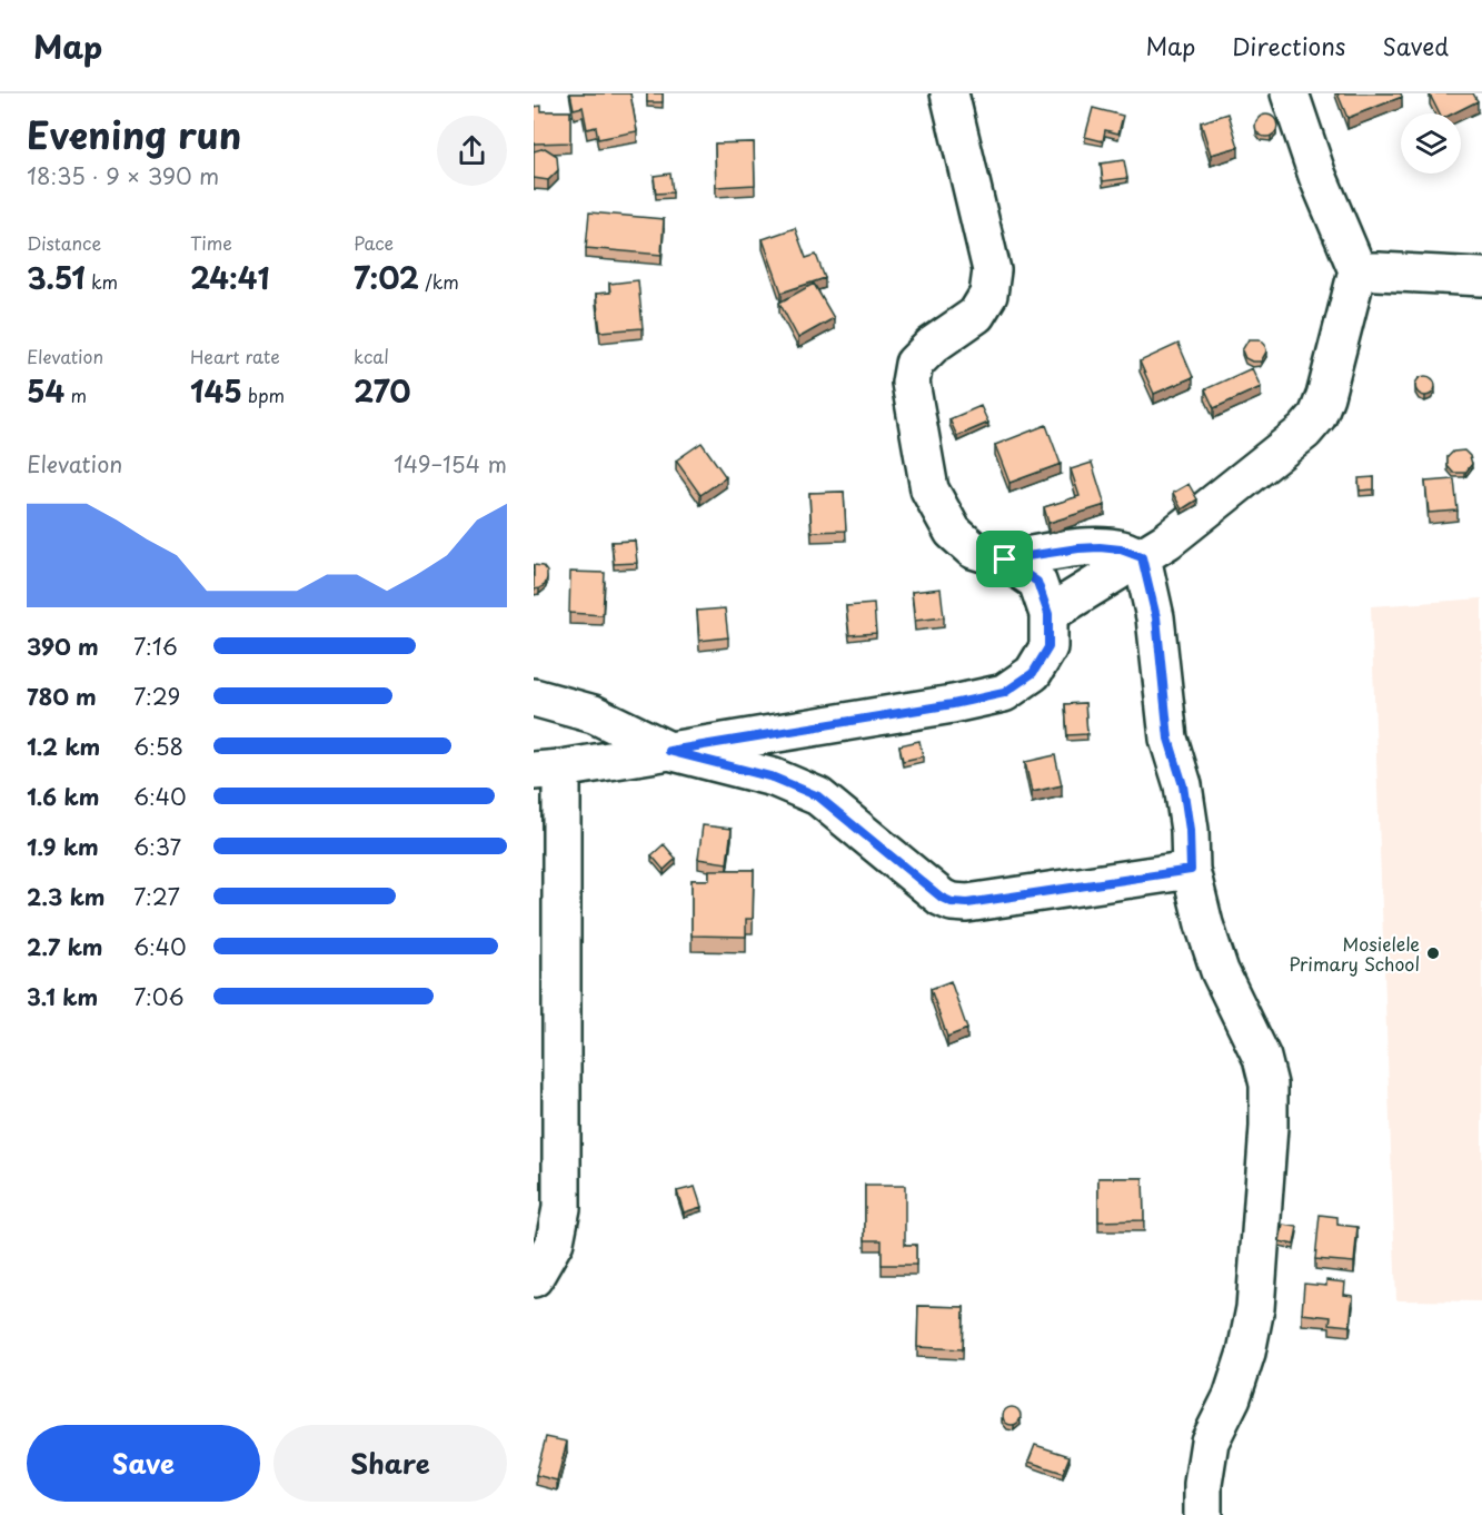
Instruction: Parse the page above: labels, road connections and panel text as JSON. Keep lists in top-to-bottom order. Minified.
{"places":["Mosielele Primary School"],"page":{"header":"Map","nav":["Map","Directions","Saved"],"heading":["Evening run","18:35 · 9 × 390 m"],"stats":[["Distance","3.51 km"],["Time","24:41"],["Pace","7:02 /km"],["Elevation","54 m"],["Heart rate","145 bpm"],["kcal","270"]],"chart":["Elevation","149–154 m"],"list":[{"name":"390 m","note":"7:16"},{"name":"780 m","note":"7:29"},{"name":"1.2 km","note":"6:58"},{"name":"1.6 km","note":"6:40"},{"name":"1.9 km","note":"6:37"},{"name":"2.3 km","note":"7:27"},{"name":"2.7 km","note":"6:40"},{"name":"3.1 km","note":"7:06"}],"buttons":["Save","Share"]}}
